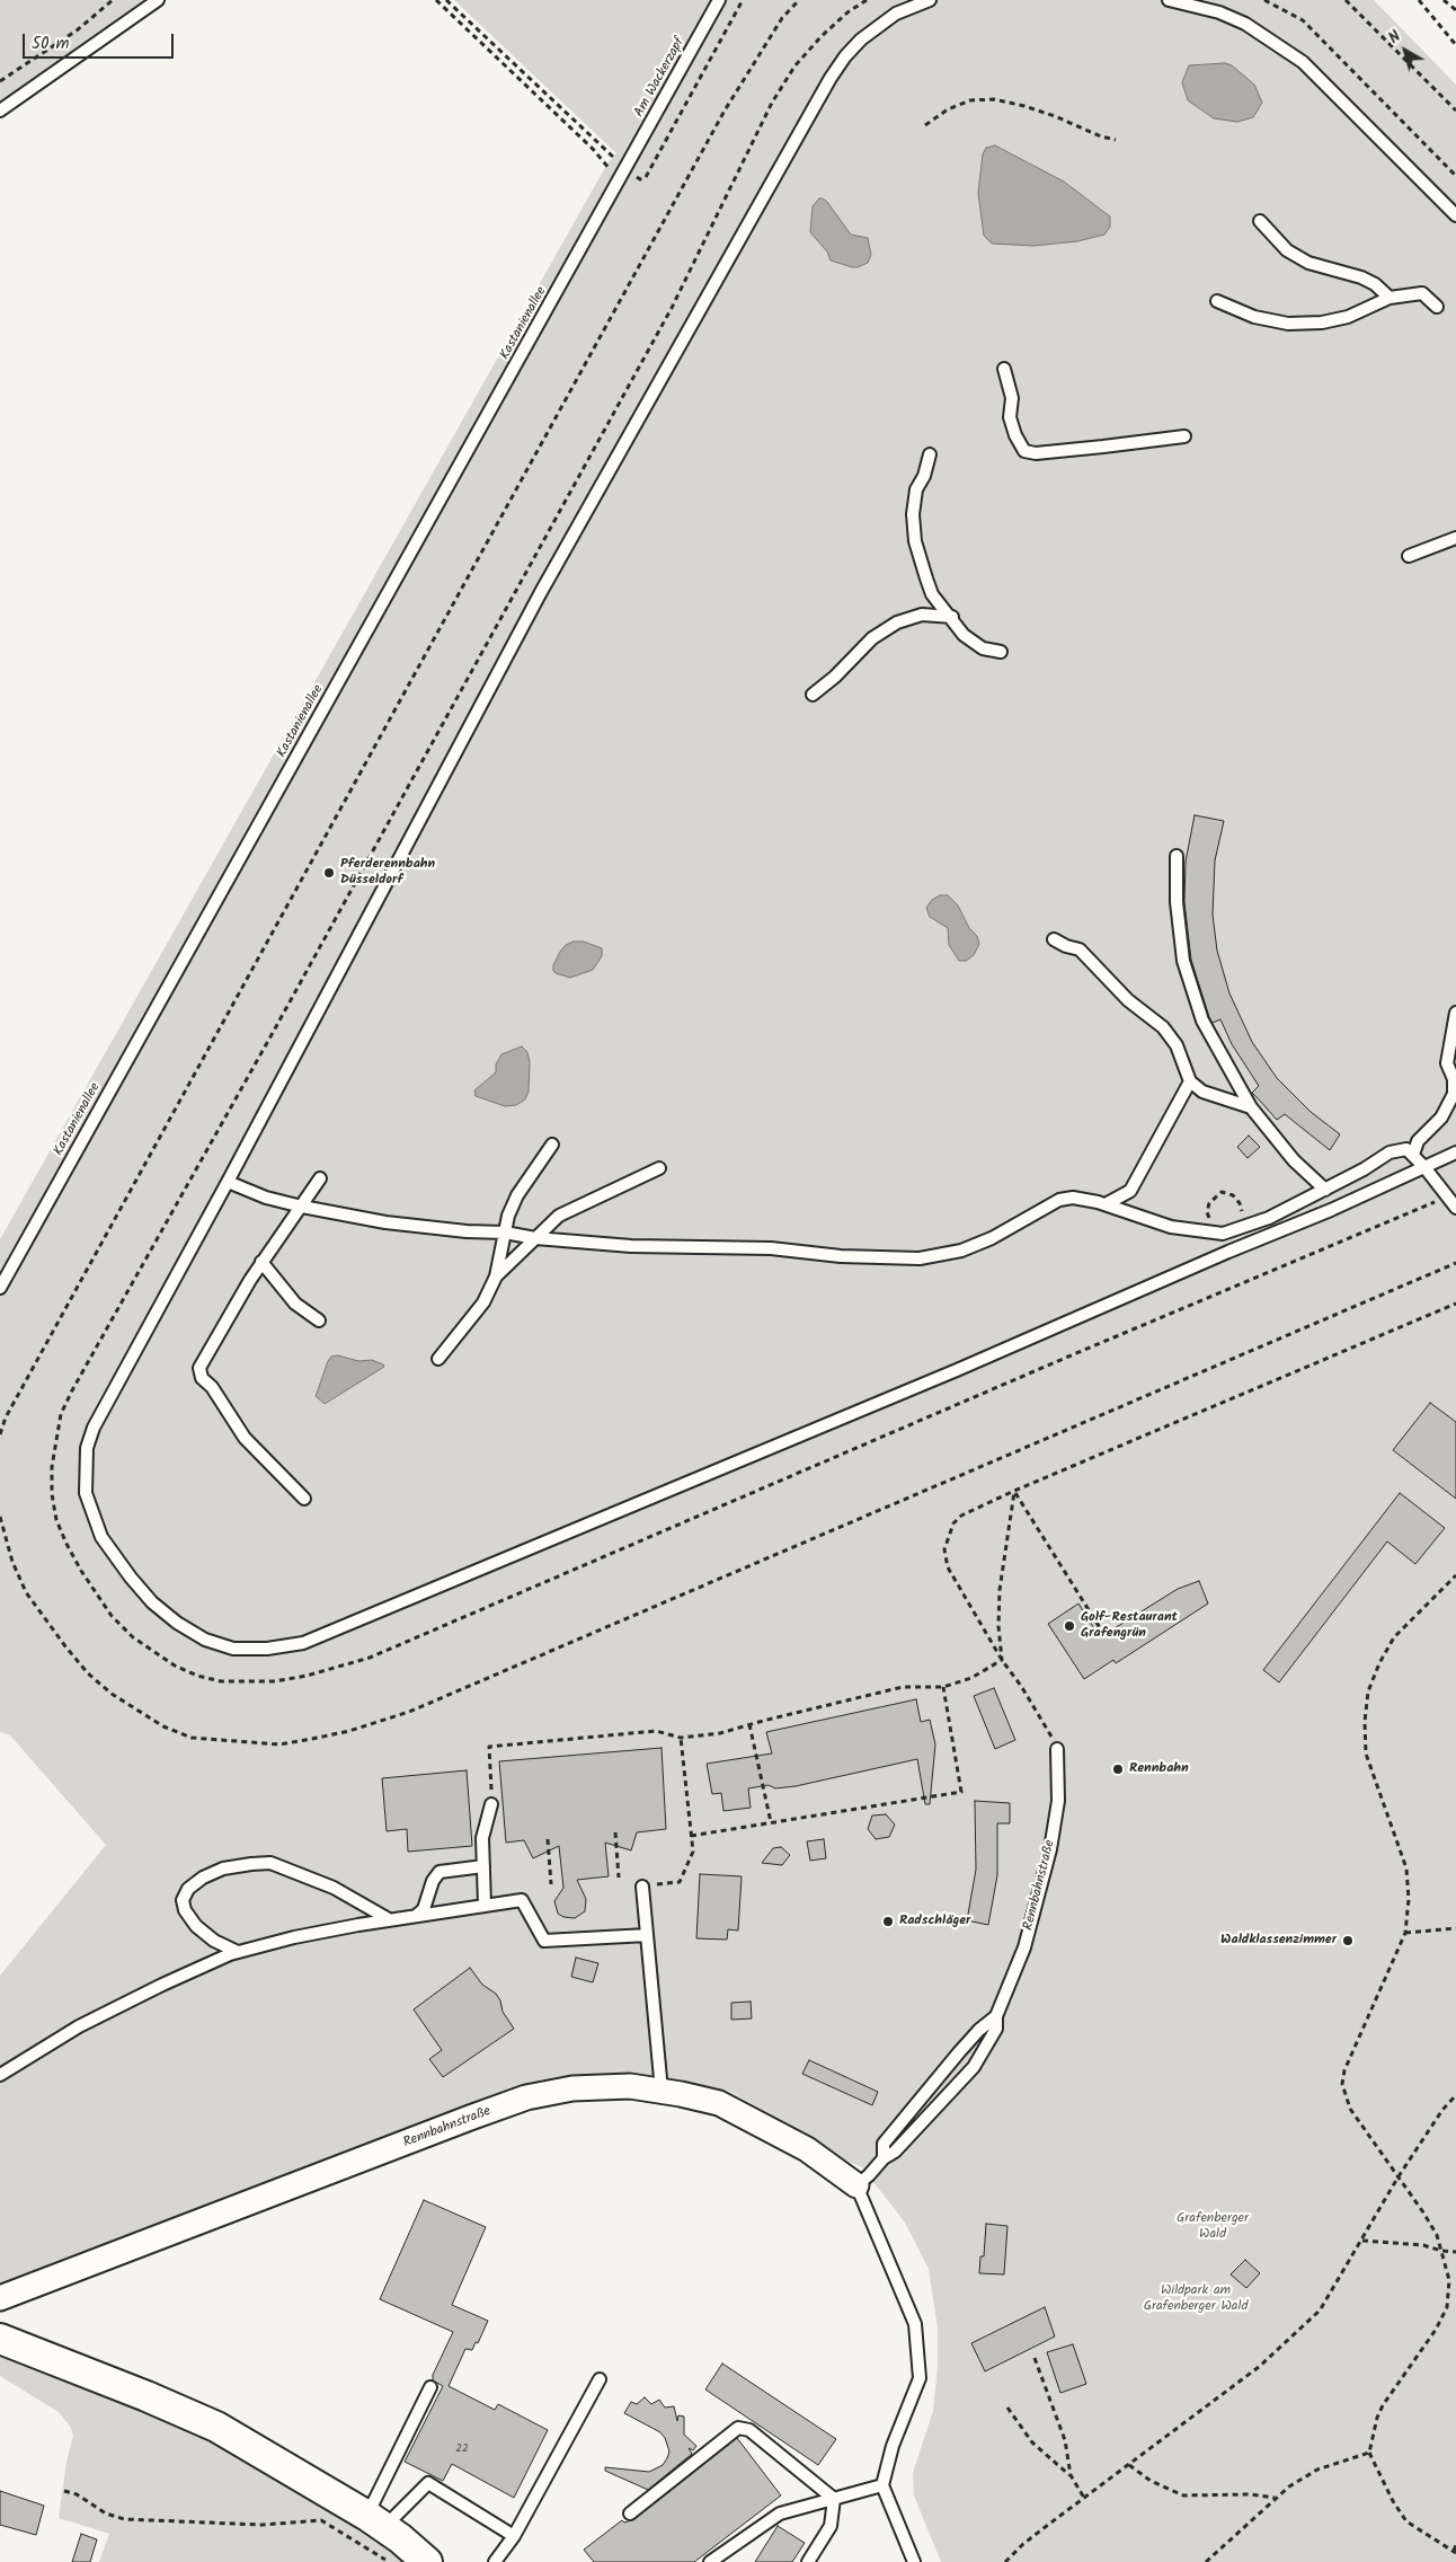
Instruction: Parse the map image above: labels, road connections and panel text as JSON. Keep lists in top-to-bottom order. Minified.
{"streets":{"street":["Rennbahnstraße"],"lane":["Am Wackerzapf","Kastanienallee"]},"crossings":[["Am Wackerzapf","Kastanienallee"]],"parks":["Grafenberger Wald","Wildpark am Grafenberger Wald"],"places":["Pferderennbahn Düsseldorf","Golf-Restaurant Grafengrün","Rennbahn","Radschläger","Waldklassenzimmer"],"house_numbers":["22"],"scale_bar":"50 m","north":"top left"}
